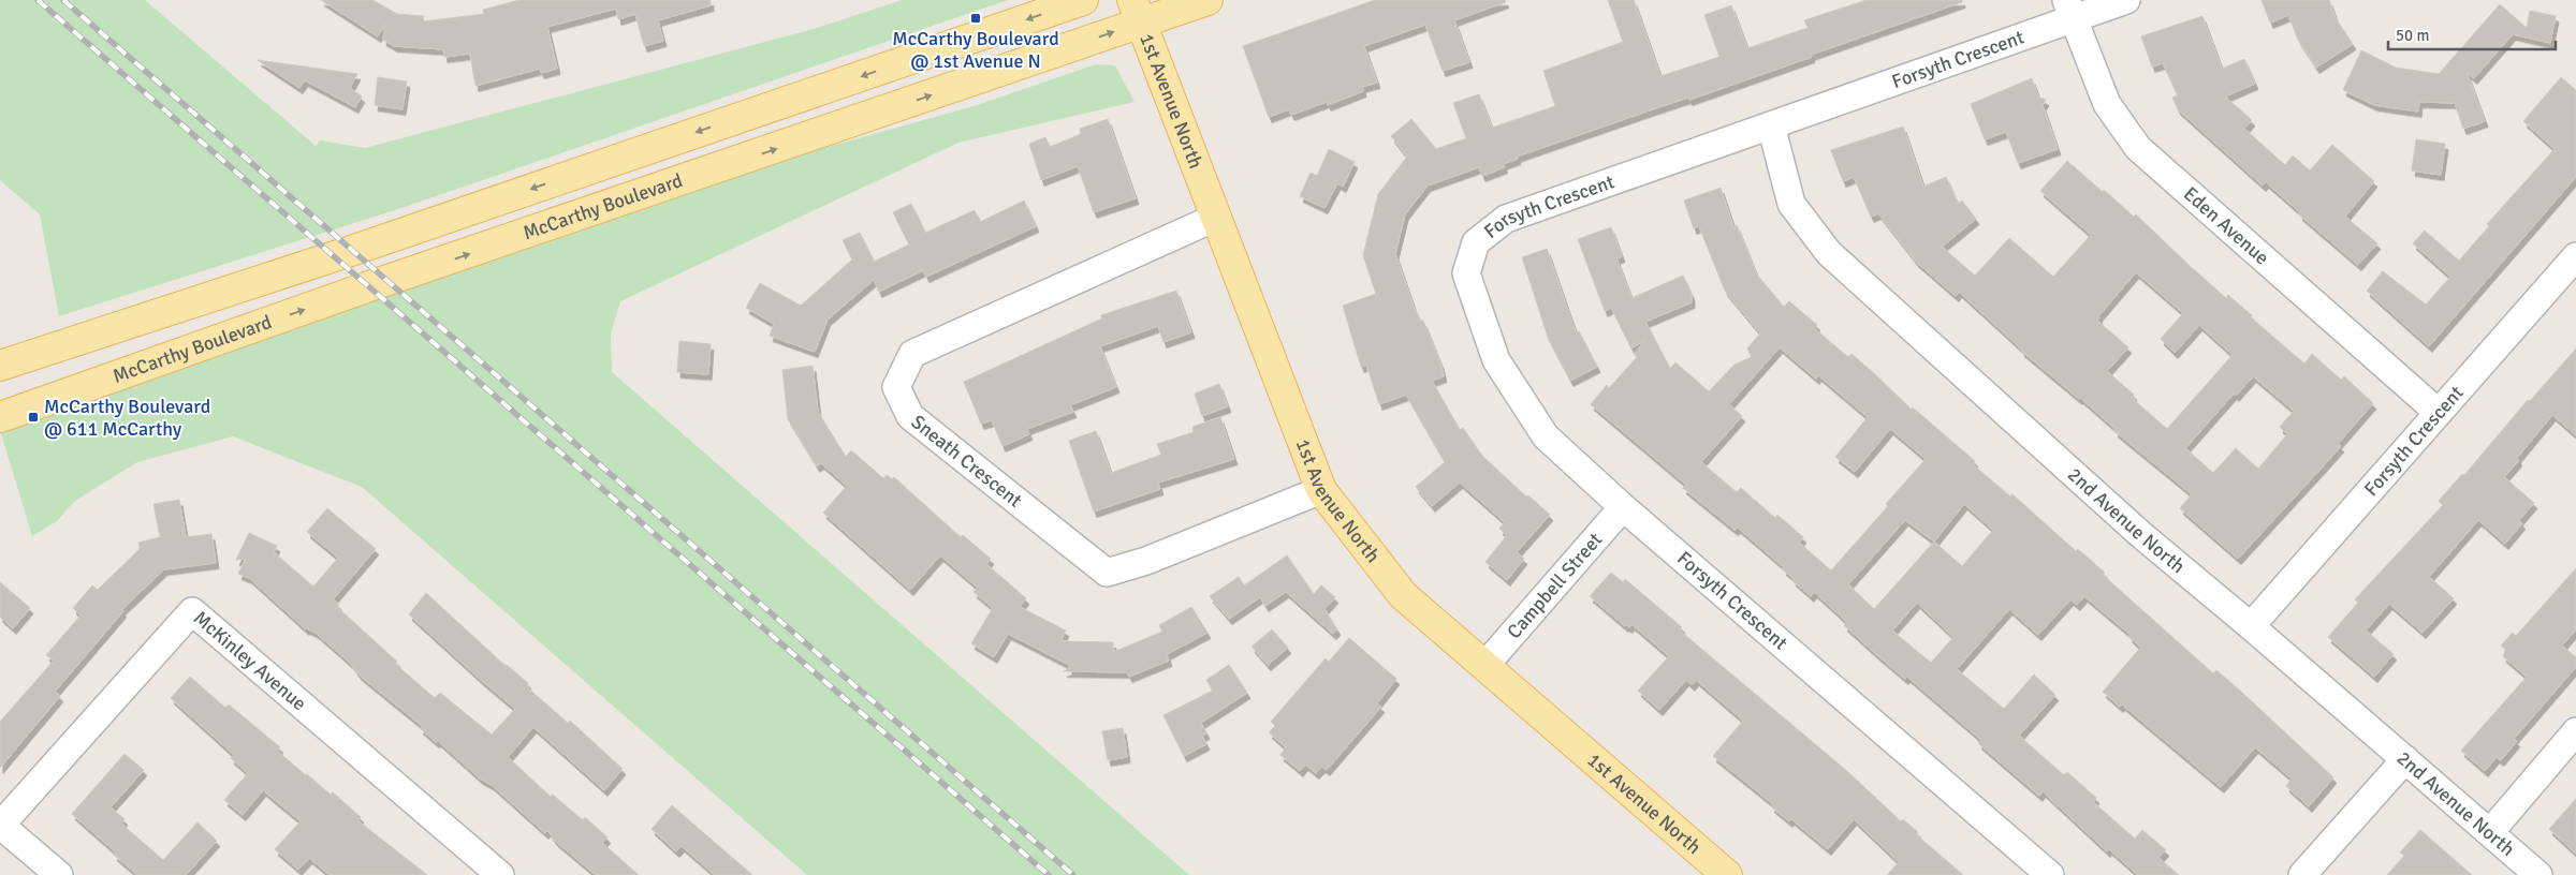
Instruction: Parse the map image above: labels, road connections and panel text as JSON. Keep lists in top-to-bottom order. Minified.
{"streets":{"main road":["1st Avenue North","McCarthy Boulevard"],"street":["Forsyth Crescent","Eden Avenue","Sneath Crescent","2nd Avenue North","Campbell Street","McKinley Avenue"]},"crossings":[["Forsyth Crescent","Eden Avenue"],["Forsyth Crescent","2nd Avenue North"],["Forsyth Crescent","Campbell Street"],["1st Avenue North","McCarthy Boulevard"],["1st Avenue North","Sneath Crescent"],["1st Avenue North","Campbell Street"]],"places":{"transit":["McCarthy Boulevard @ 1st Avenue N","McCarthy Boulevard @ 611 McCarthy"]},"scale_bar":"50 m"}
